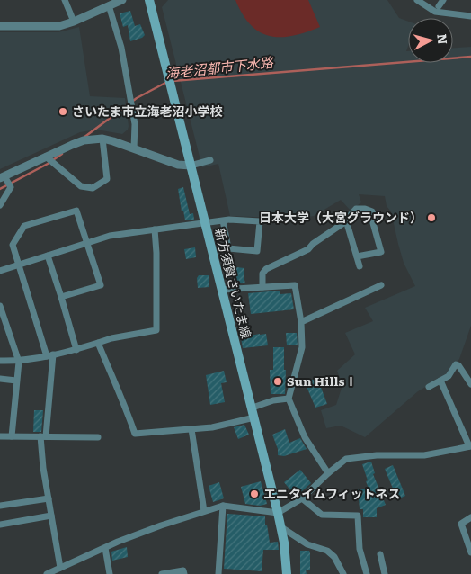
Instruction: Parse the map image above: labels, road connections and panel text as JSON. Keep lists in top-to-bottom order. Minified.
{"streets":{"main road":["新方須賀さいたま線"]},"water":["海老沼都市下水路"],"places":["さいたま市立海老沼小学校","日本大学（大宮グラウンド）","Sun HillsⅠ","エニタイムフィットネス"],"north":"right"}
